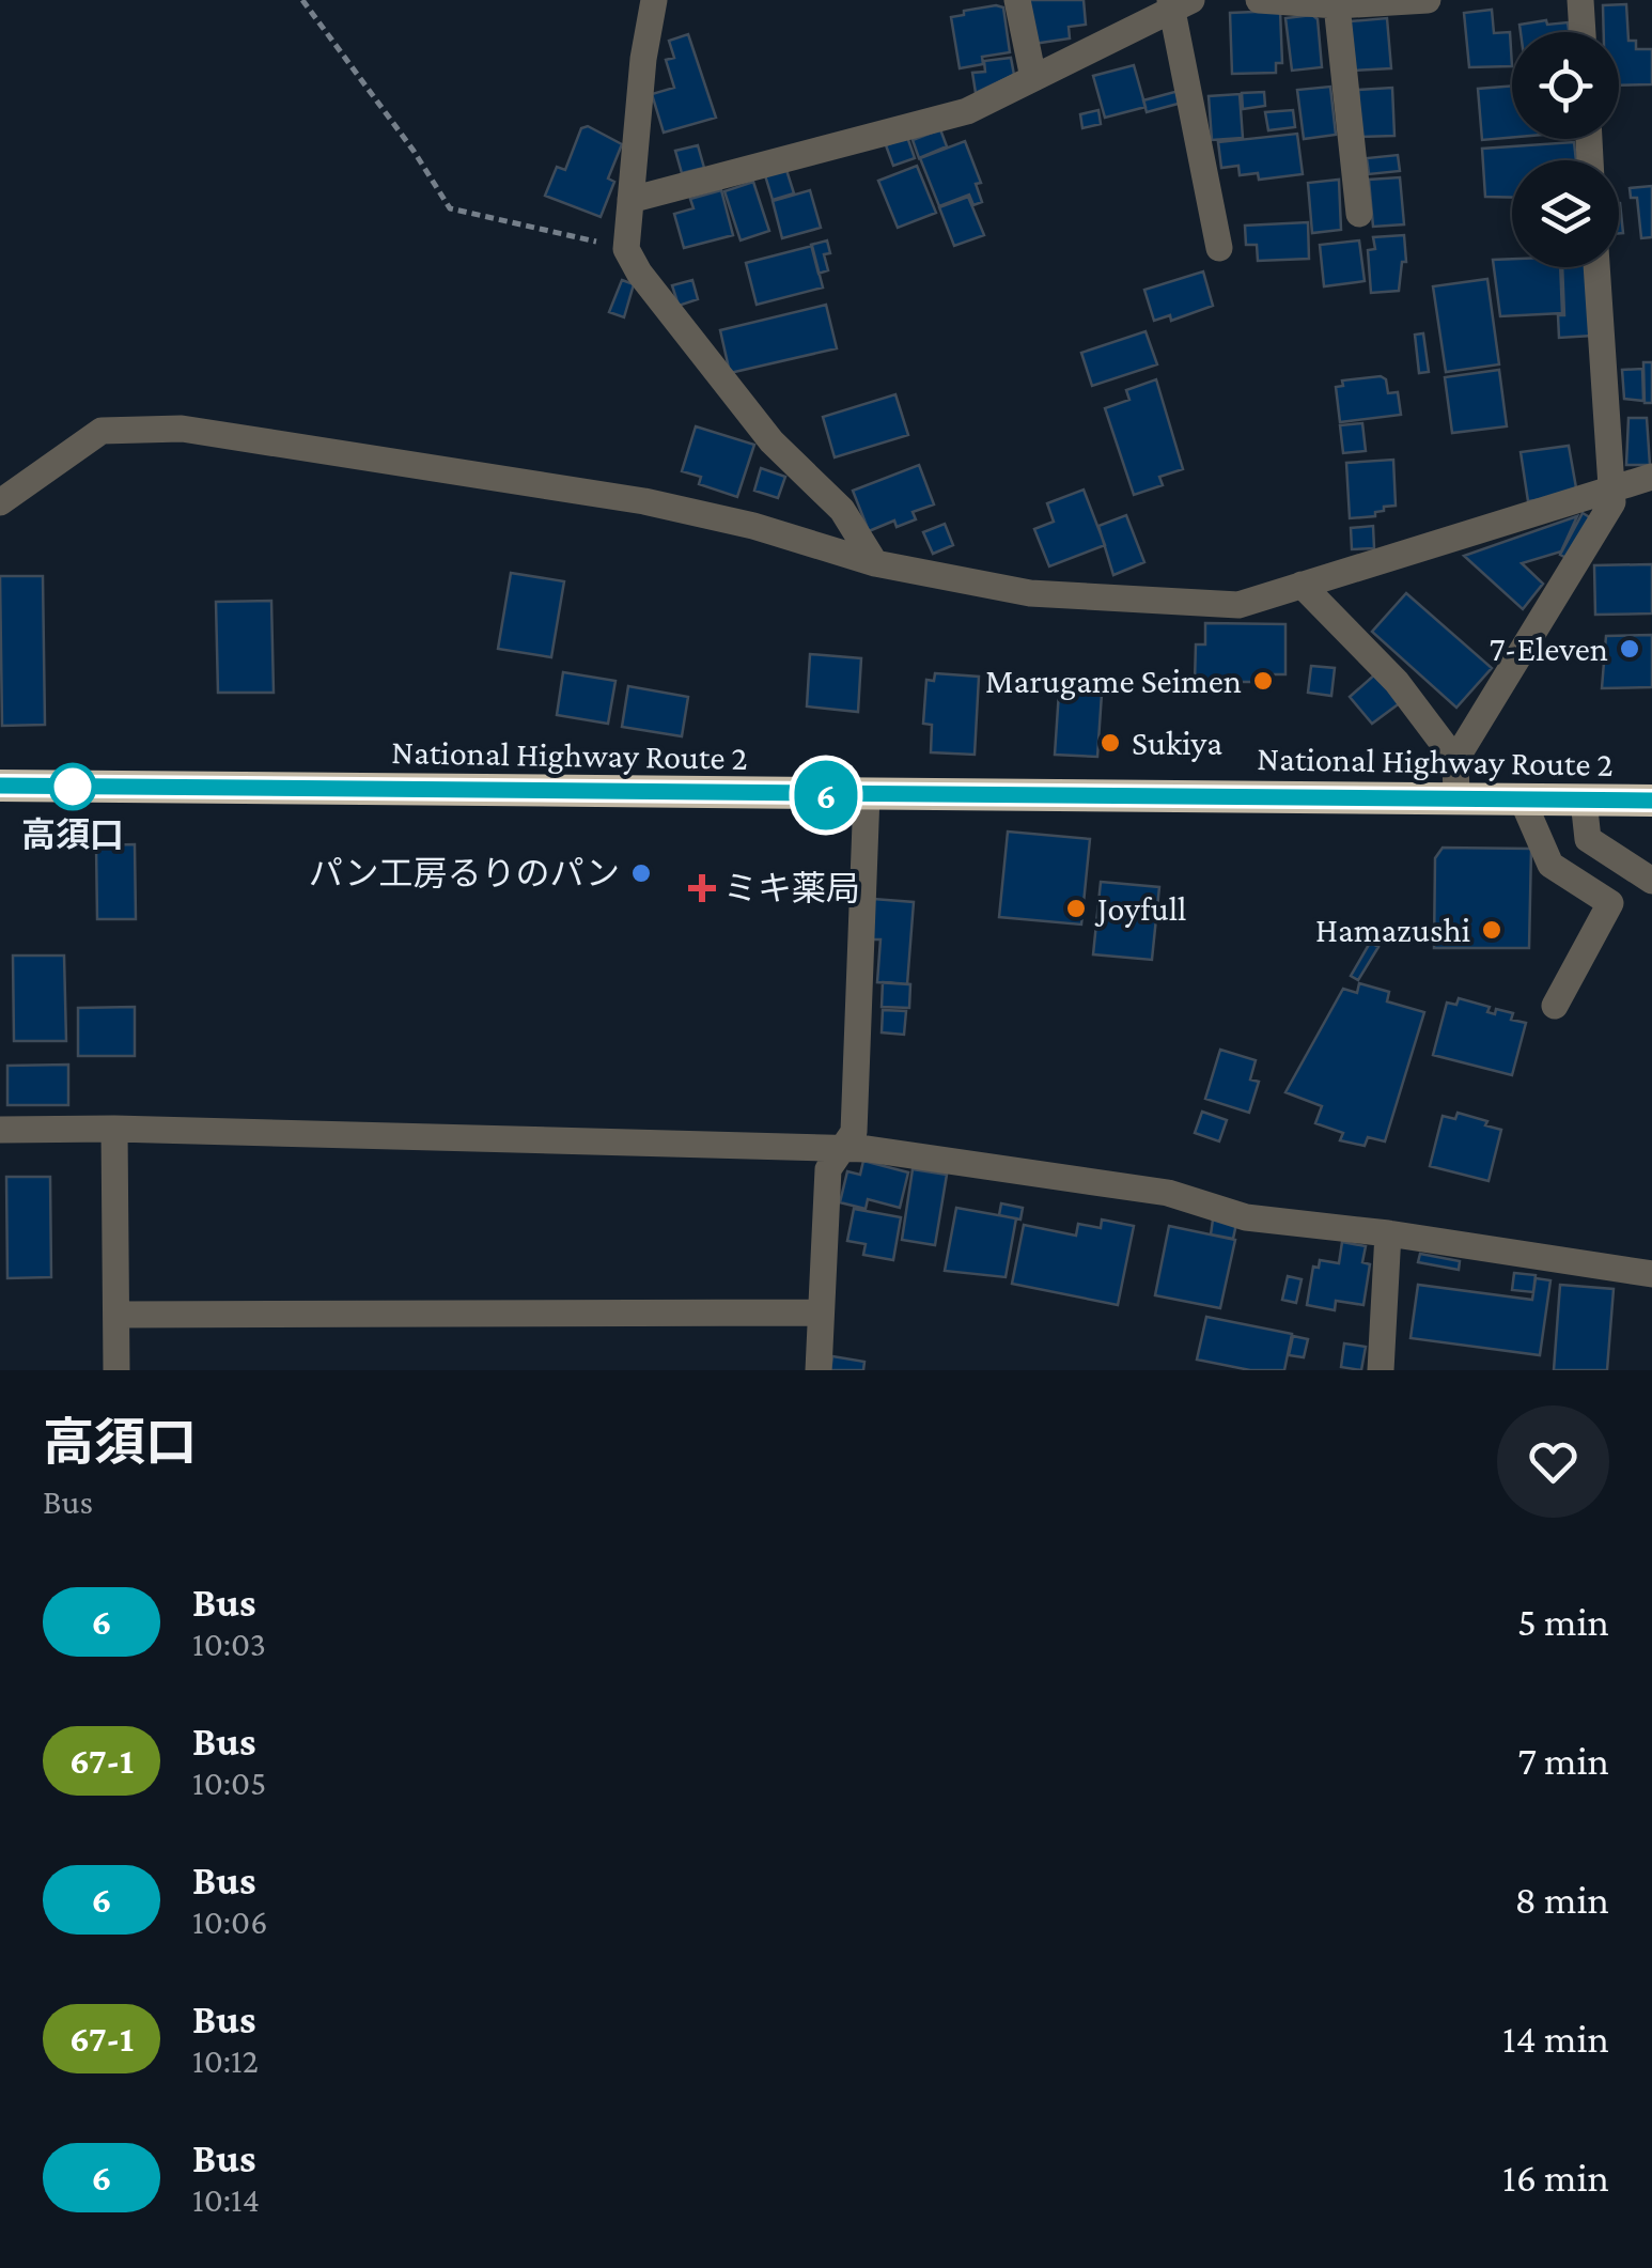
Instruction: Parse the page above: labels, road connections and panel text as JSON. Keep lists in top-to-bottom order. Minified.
{"streets":{"highway":["National Highway Route 2"]},"places":{"other":["7-Eleven","Marugame Seimen","Sukiya","高須口","パン工房るりのパン","Joyfull","Hamazushi"],"health":["ミキ薬局"]},"lines":["bus line 6"],"page":{"on_map":"6","heading":["高須口","Bus"],"list":[{"mark":"6","name":"Bus","note":"10:03","value":"5 min"},{"mark":"67-1","name":"Bus","note":"10:05","value":"7 min"},{"mark":"6","name":"Bus","note":"10:06","value":"8 min"},{"mark":"67-1","name":"Bus","note":"10:12","value":"14 min"},{"mark":"6","name":"Bus","note":"10:14","value":"16 min"}]}}
